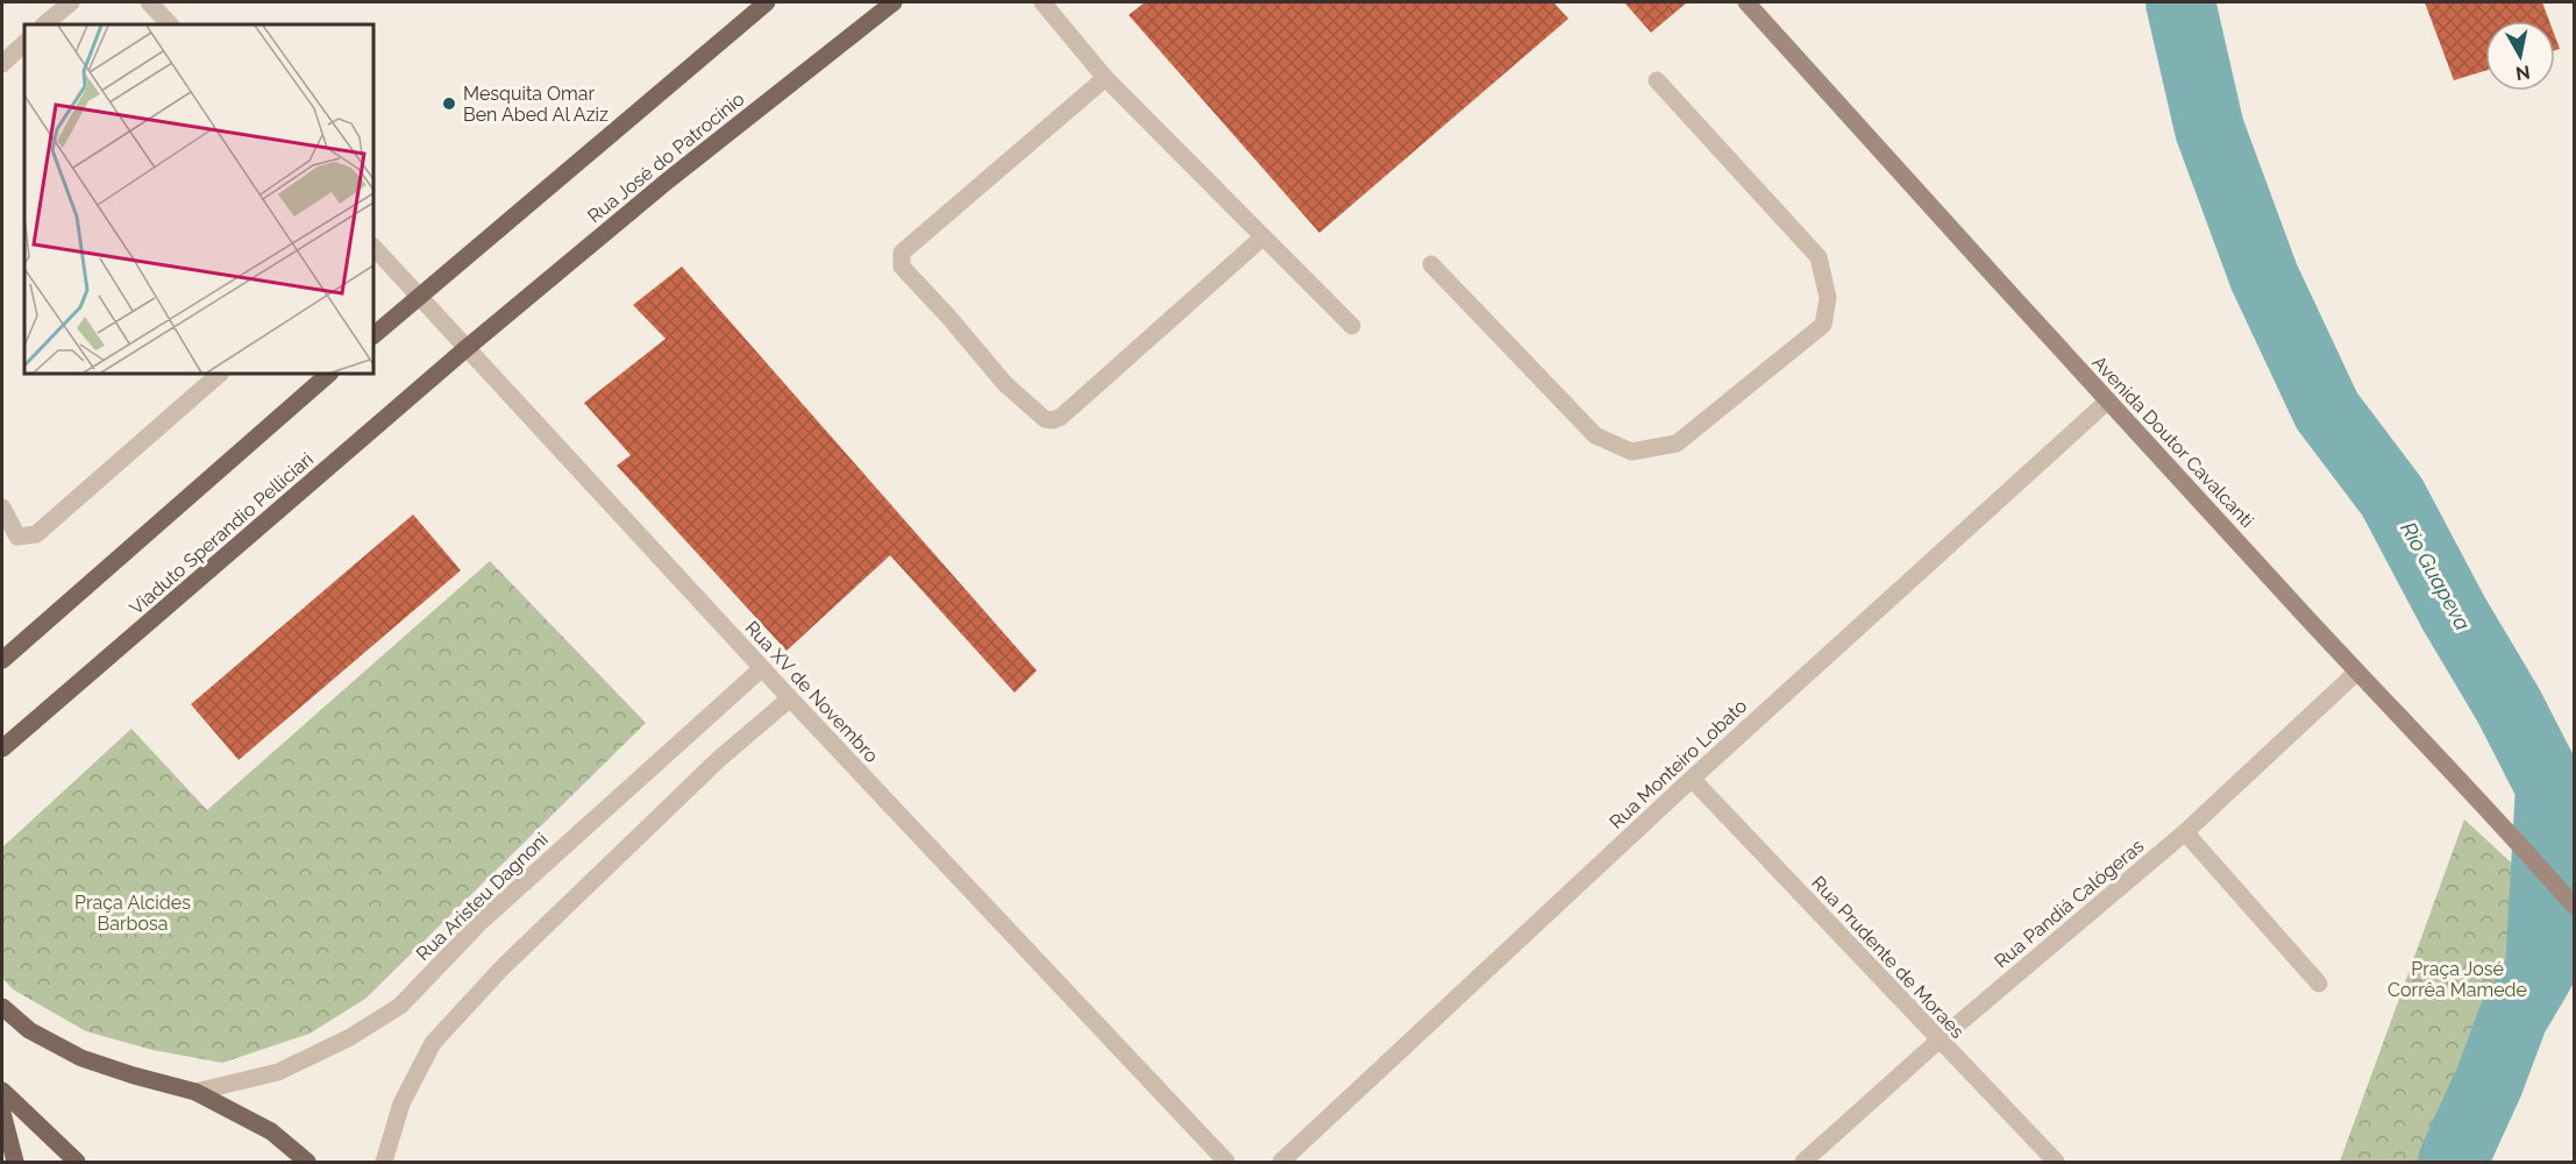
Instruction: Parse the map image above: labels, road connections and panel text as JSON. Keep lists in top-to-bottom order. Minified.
{"streets":{"main road":["Rua José do Patrocínio","Avenida Doutor Cavalcanti","Viaduto Sperandio Pelliciari"],"street":["Rua XV de Novembro","Rua Monteiro Lobato","Rua Aristeu Dagnoni","Rua Pandiá Calógeras","Rua Prudente de Moraes"]},"crossings":[["Rua José do Patrocínio","Viaduto Sperandio Pelliciari"],["Rua José do Patrocínio","Rua XV de Novembro"],["Avenida Doutor Cavalcanti","Rua Monteiro Lobato"],["Avenida Doutor Cavalcanti","Rua Pandiá Calógeras"],["Viaduto Sperandio Pelliciari","Rua XV de Novembro"],["Rua XV de Novembro","Rua Aristeu Dagnoni"],["Rua Monteiro Lobato","Rua Prudente de Moraes"],["Rua Pandiá Calógeras","Rua Prudente de Moraes"]],"water":["Rio Guapeva"],"parks":["Praça Alcides Barbosa","Praça José Corrêa Mamede"],"places":["Mesquita Omar Ben Abed Al Aziz"],"north":"bottom"}
